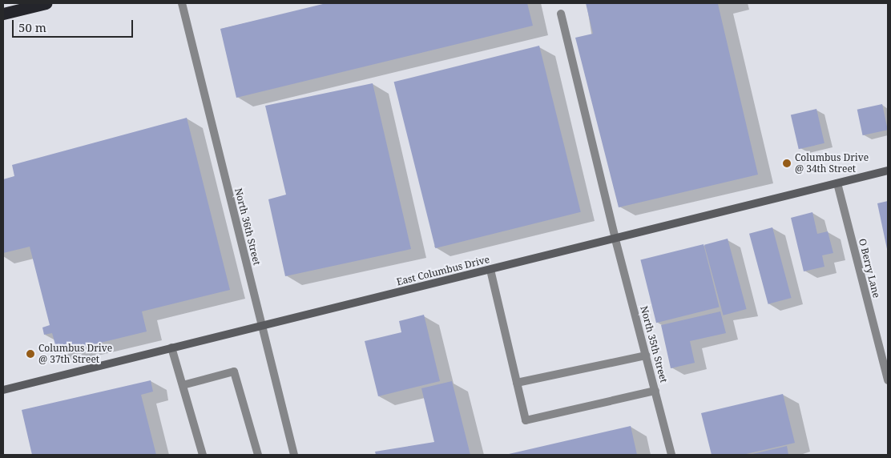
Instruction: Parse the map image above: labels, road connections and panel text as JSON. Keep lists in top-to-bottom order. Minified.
{"streets":{"main road":["East Columbus Drive"],"street":["North 36th Street","O Berry Lane","North 35th Street"]},"crossings":[["North 36th Street","East Columbus Drive"],["O Berry Lane","East Columbus Drive"],["East Columbus Drive","North 35th Street"]],"places":["Columbus Drive @ 34th Street","Columbus Drive @ 37th Street"],"scale_bar":"50 m"}
